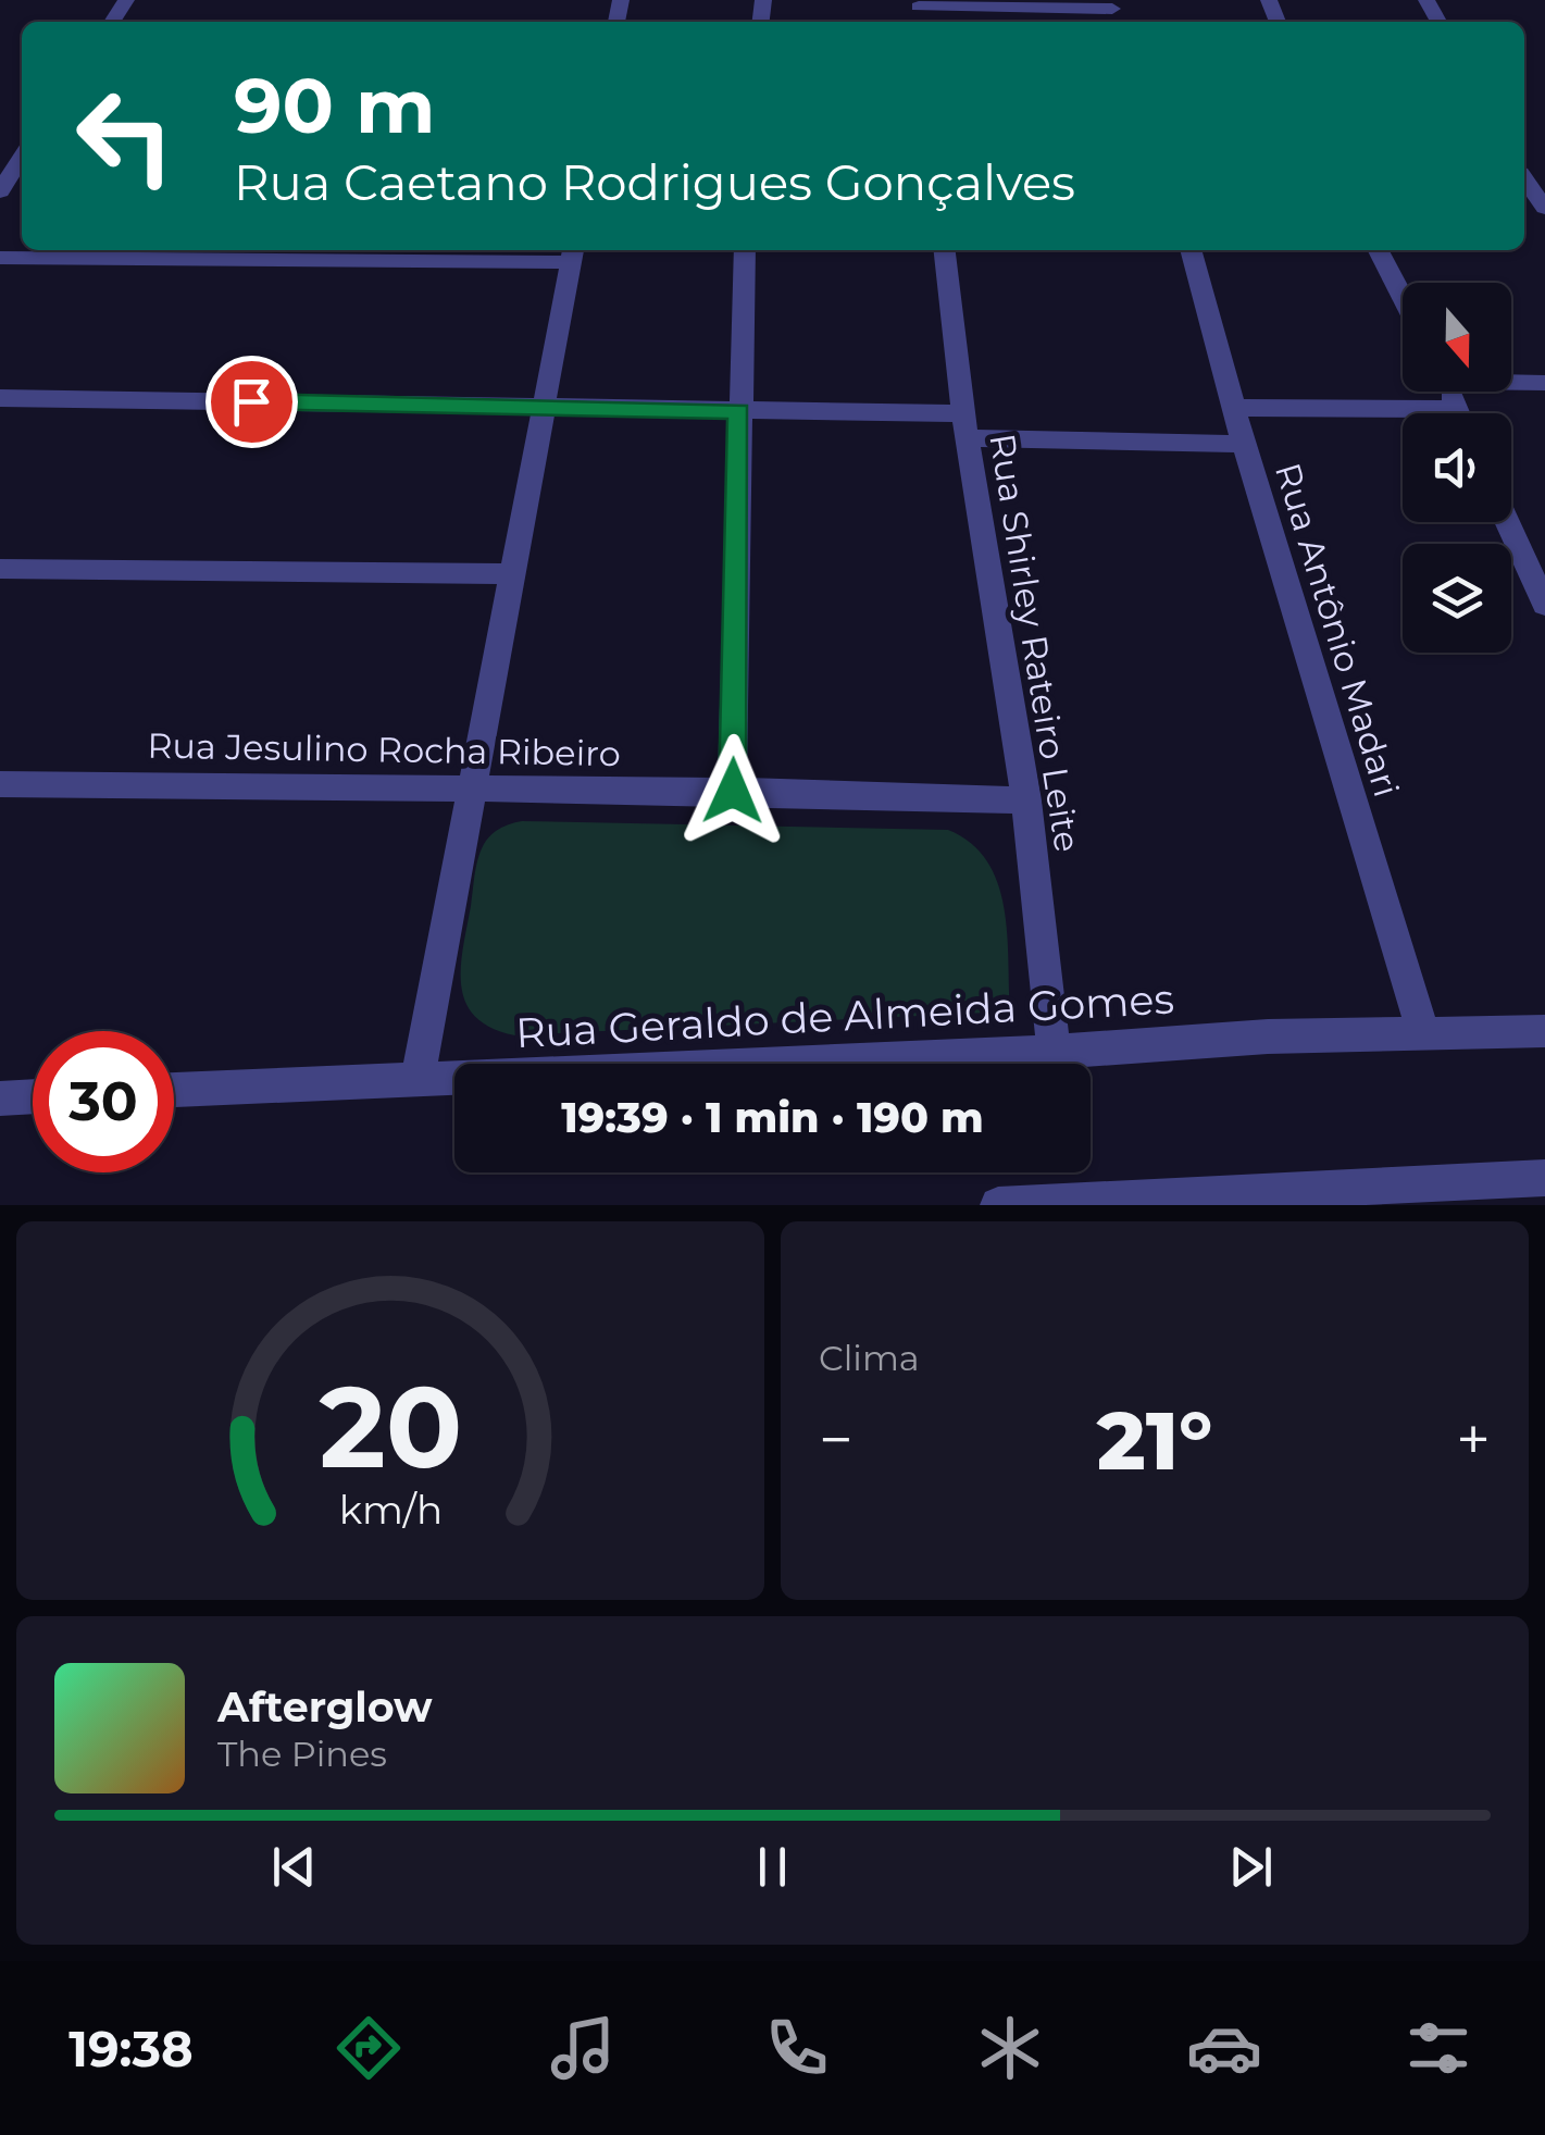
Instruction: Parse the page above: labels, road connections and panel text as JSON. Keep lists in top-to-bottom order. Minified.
{"streets":{"street":["Rua Antônio Madari","Rua Shirley Rateiro Leite","Rua Jesulino Rocha Ribeiro","Rua Geraldo de Almeida Gomes"]},"crossings":[["Rua Antônio Madari","Rua Geraldo de Almeida Gomes"],["Rua Shirley Rateiro Leite","Rua Jesulino Rocha Ribeiro"],["Rua Shirley Rateiro Leite","Rua Geraldo de Almeida Gomes"]],"north":"bottom","page":{"turn":["90 m","Rua Caetano Rodrigues Gonçalves"],"limit":"30","trip":"19:39 · 1 min · 190 m","tile":"Clima","heat":["−","21°","+"],"song":["Afterglow","The Pines"],"tabs":"19:38","gauge":["20","km/h"]}}
